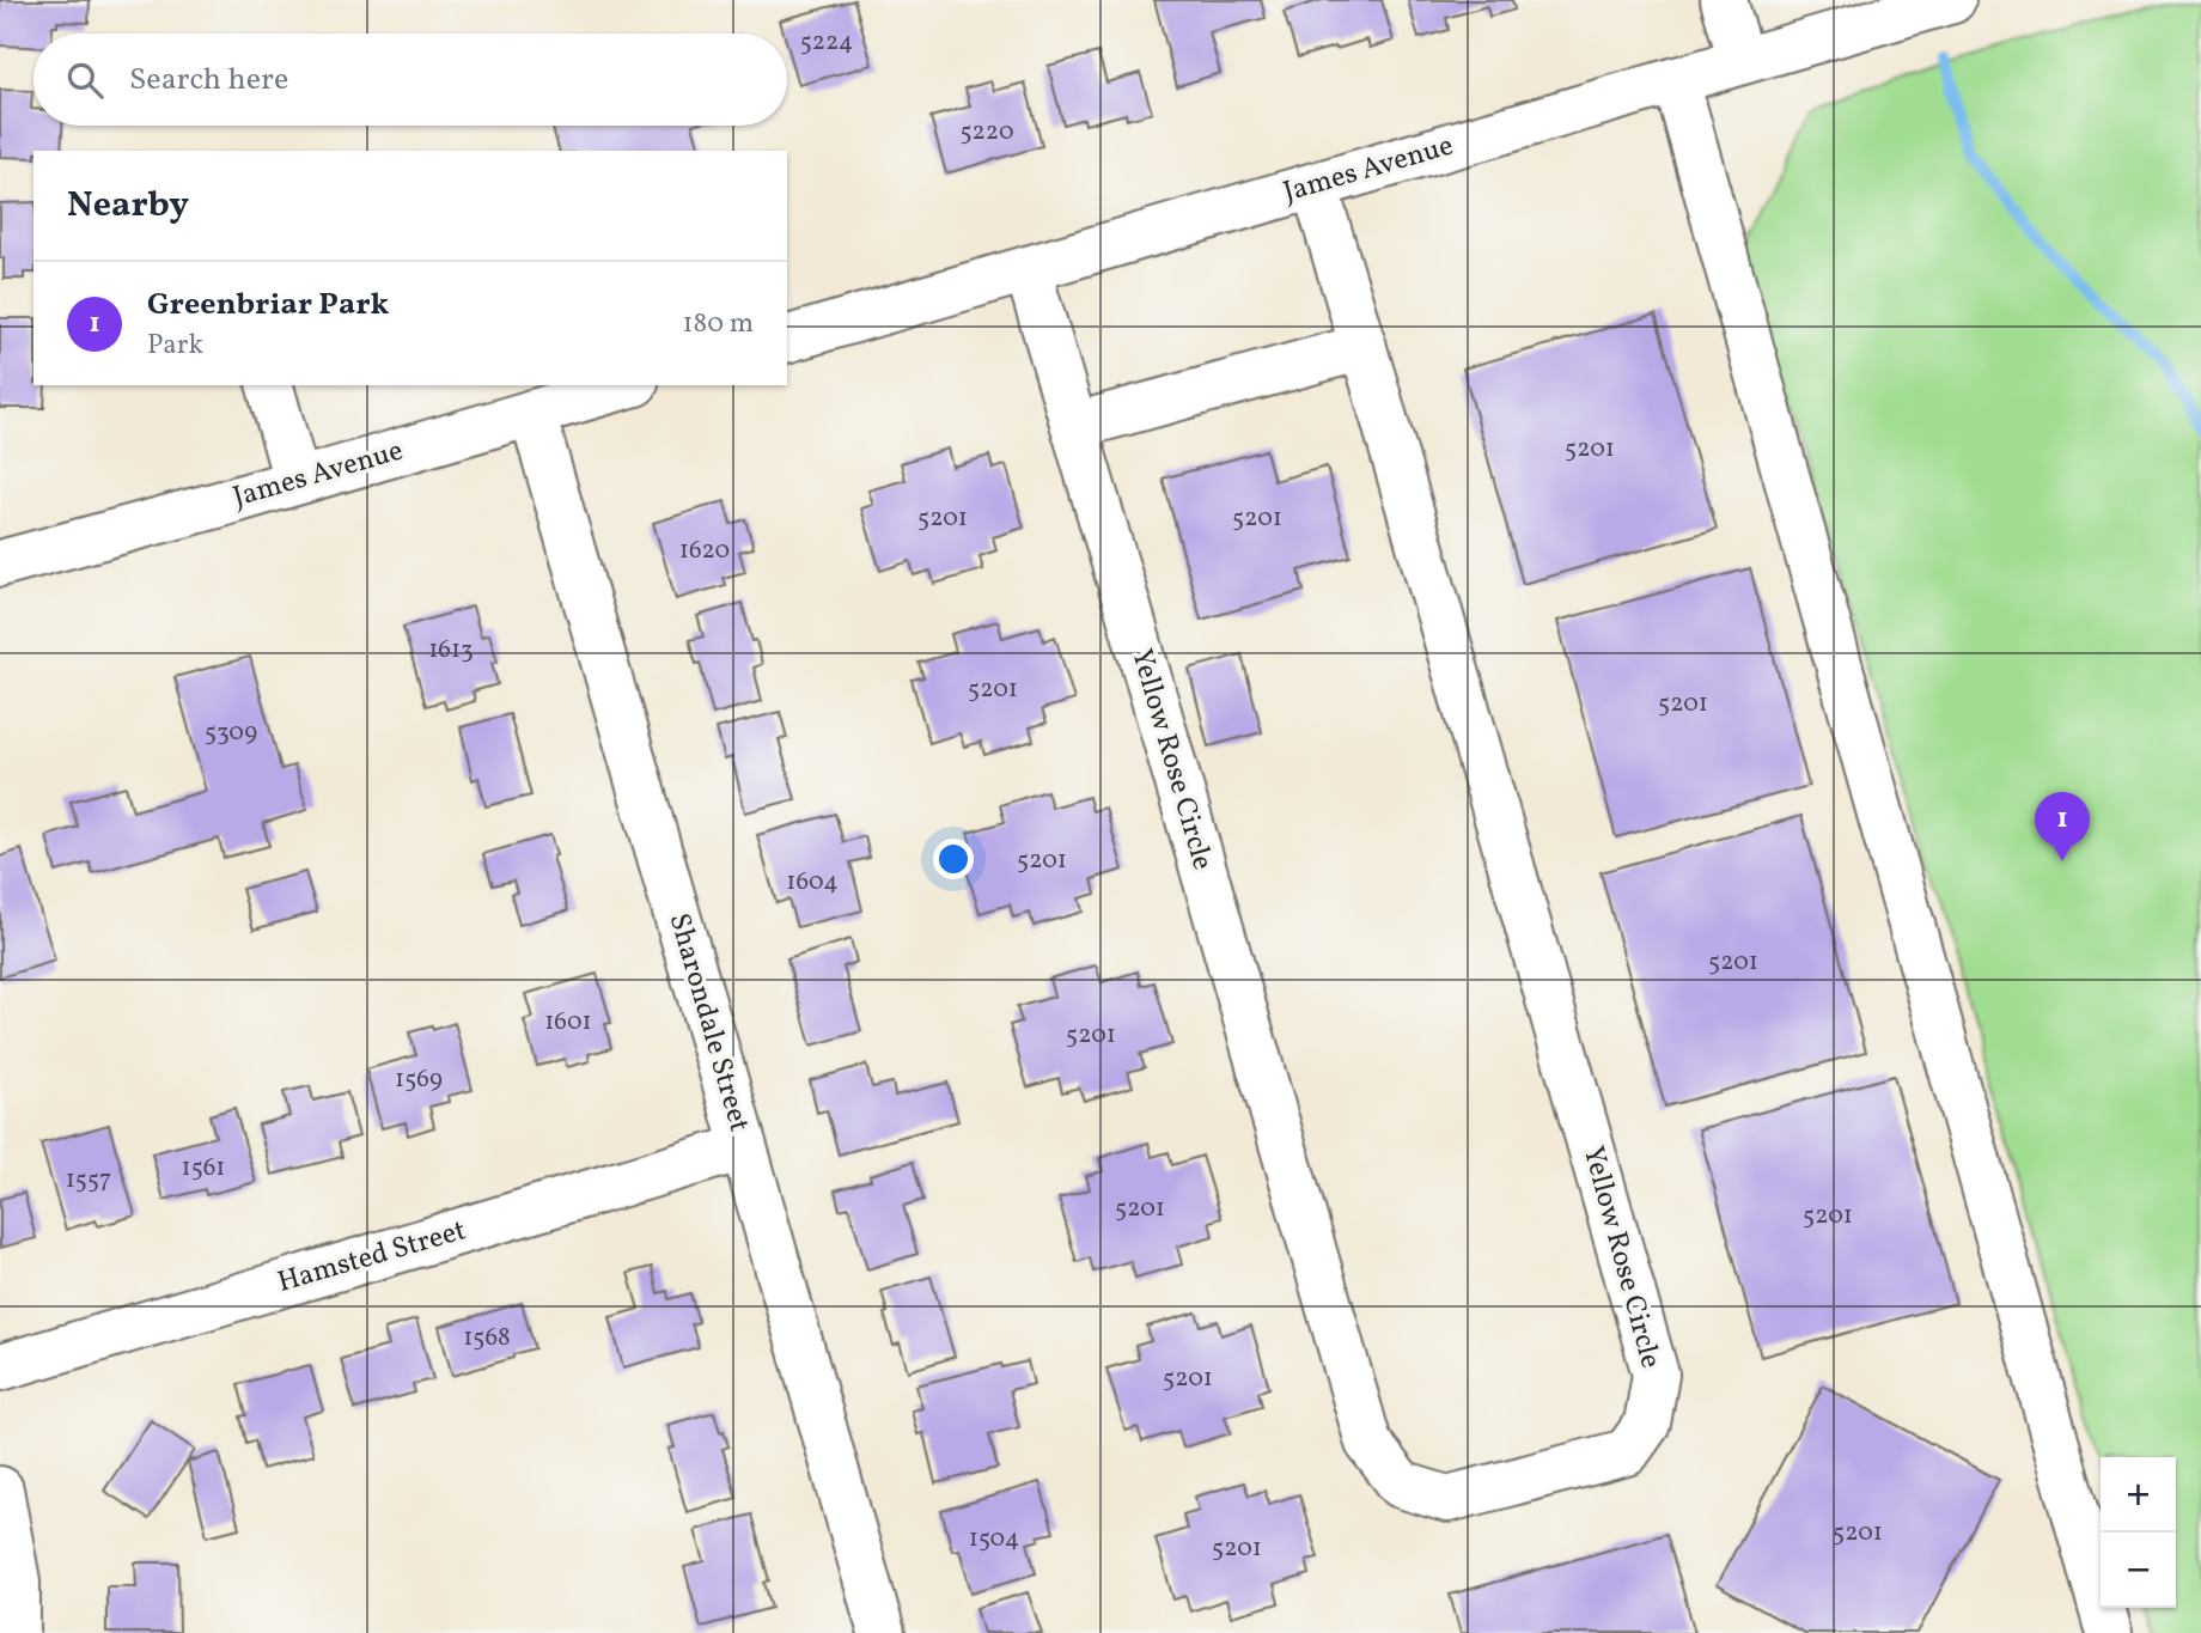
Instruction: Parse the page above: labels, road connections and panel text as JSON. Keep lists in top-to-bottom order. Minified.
{"streets":{"street":["James Avenue","Yellow Rose Circle","Sharondale Street","Hamsted Street"]},"crossings":[["James Avenue","Yellow Rose Circle"],["James Avenue","Sharondale Street"],["Sharondale Street","Hamsted Street"]],"house_numbers":["5224","5220","5201","5201","5201","1620","1613","5201","5201","5309","5201","1604","5201","1601","5201","1569","1561","1557","5201","5201","1568","5201","5201","1504","5201"],"page":{"search":"Search here","heading":"Nearby","list":[{"mark":"1","name":"Greenbriar Park","note":"Park","value":"180 m"}],"pins":"1","map_buttons":["+","−"]}}
